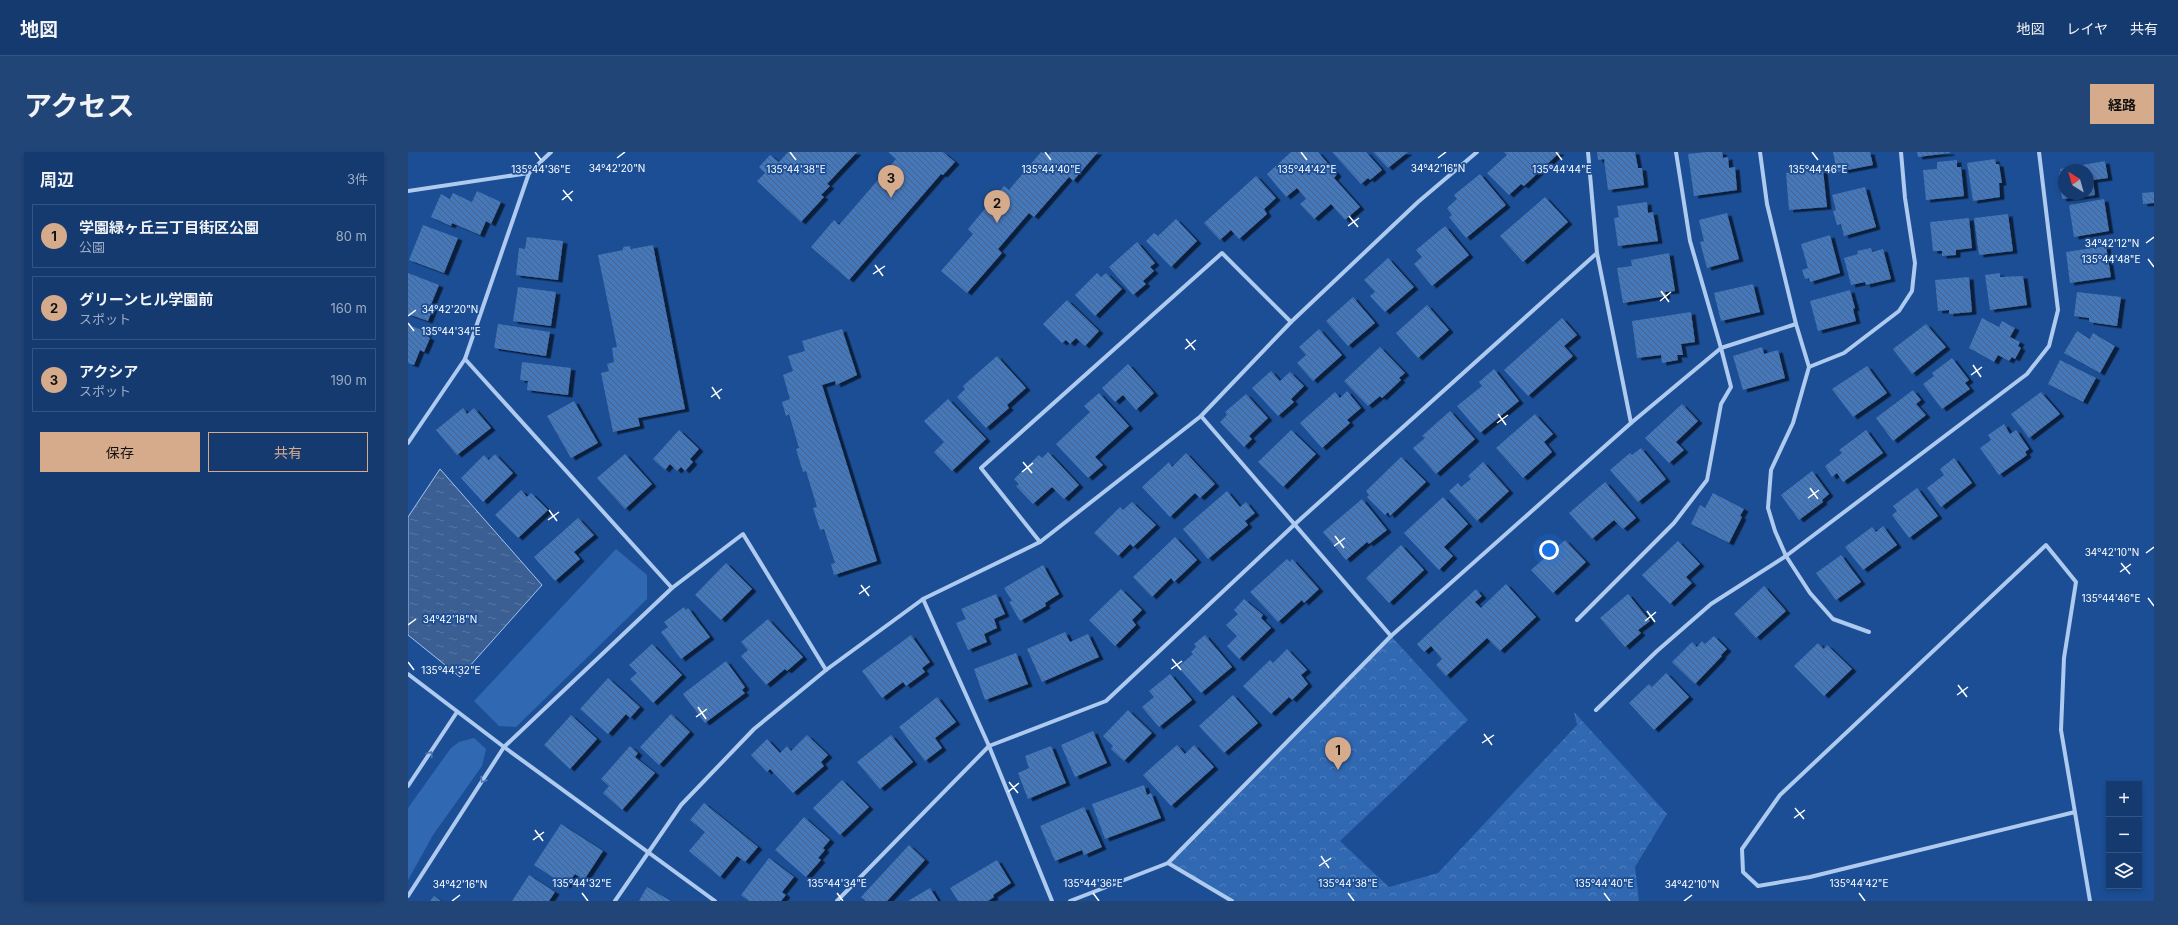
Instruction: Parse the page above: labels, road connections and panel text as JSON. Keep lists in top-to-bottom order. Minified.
{"north":"top left","page":{"header":"地図","nav":["地図","レイヤ","共有"],"title":"アクセス","buttons":["経路",["保存","共有"]],"heading":["周辺","3件"],"pins":["3","2","1"],"list":[{"mark":"1","name":"学園緑ヶ丘三丁目街区公園","note":"公園","value":"80 m"},{"mark":"2","name":"グリーンヒル学園前","note":"スポット","value":"160 m"},{"mark":"3","name":"アクシア","note":"スポット","value":"190 m"}],"map_buttons":["+","−"]},"coordinates":["34°42'20\"N","34°42'16\"N","135°44'36\"E","135°44'38\"E","135°44'40\"E","135°44'42\"E","135°44'44\"E","135°44'46\"E","34°42'12\"N","135°44'48\"E","135°44'34\"E","34°42'10\"N","34°42'18\"N","135°44'32\"E"]}
